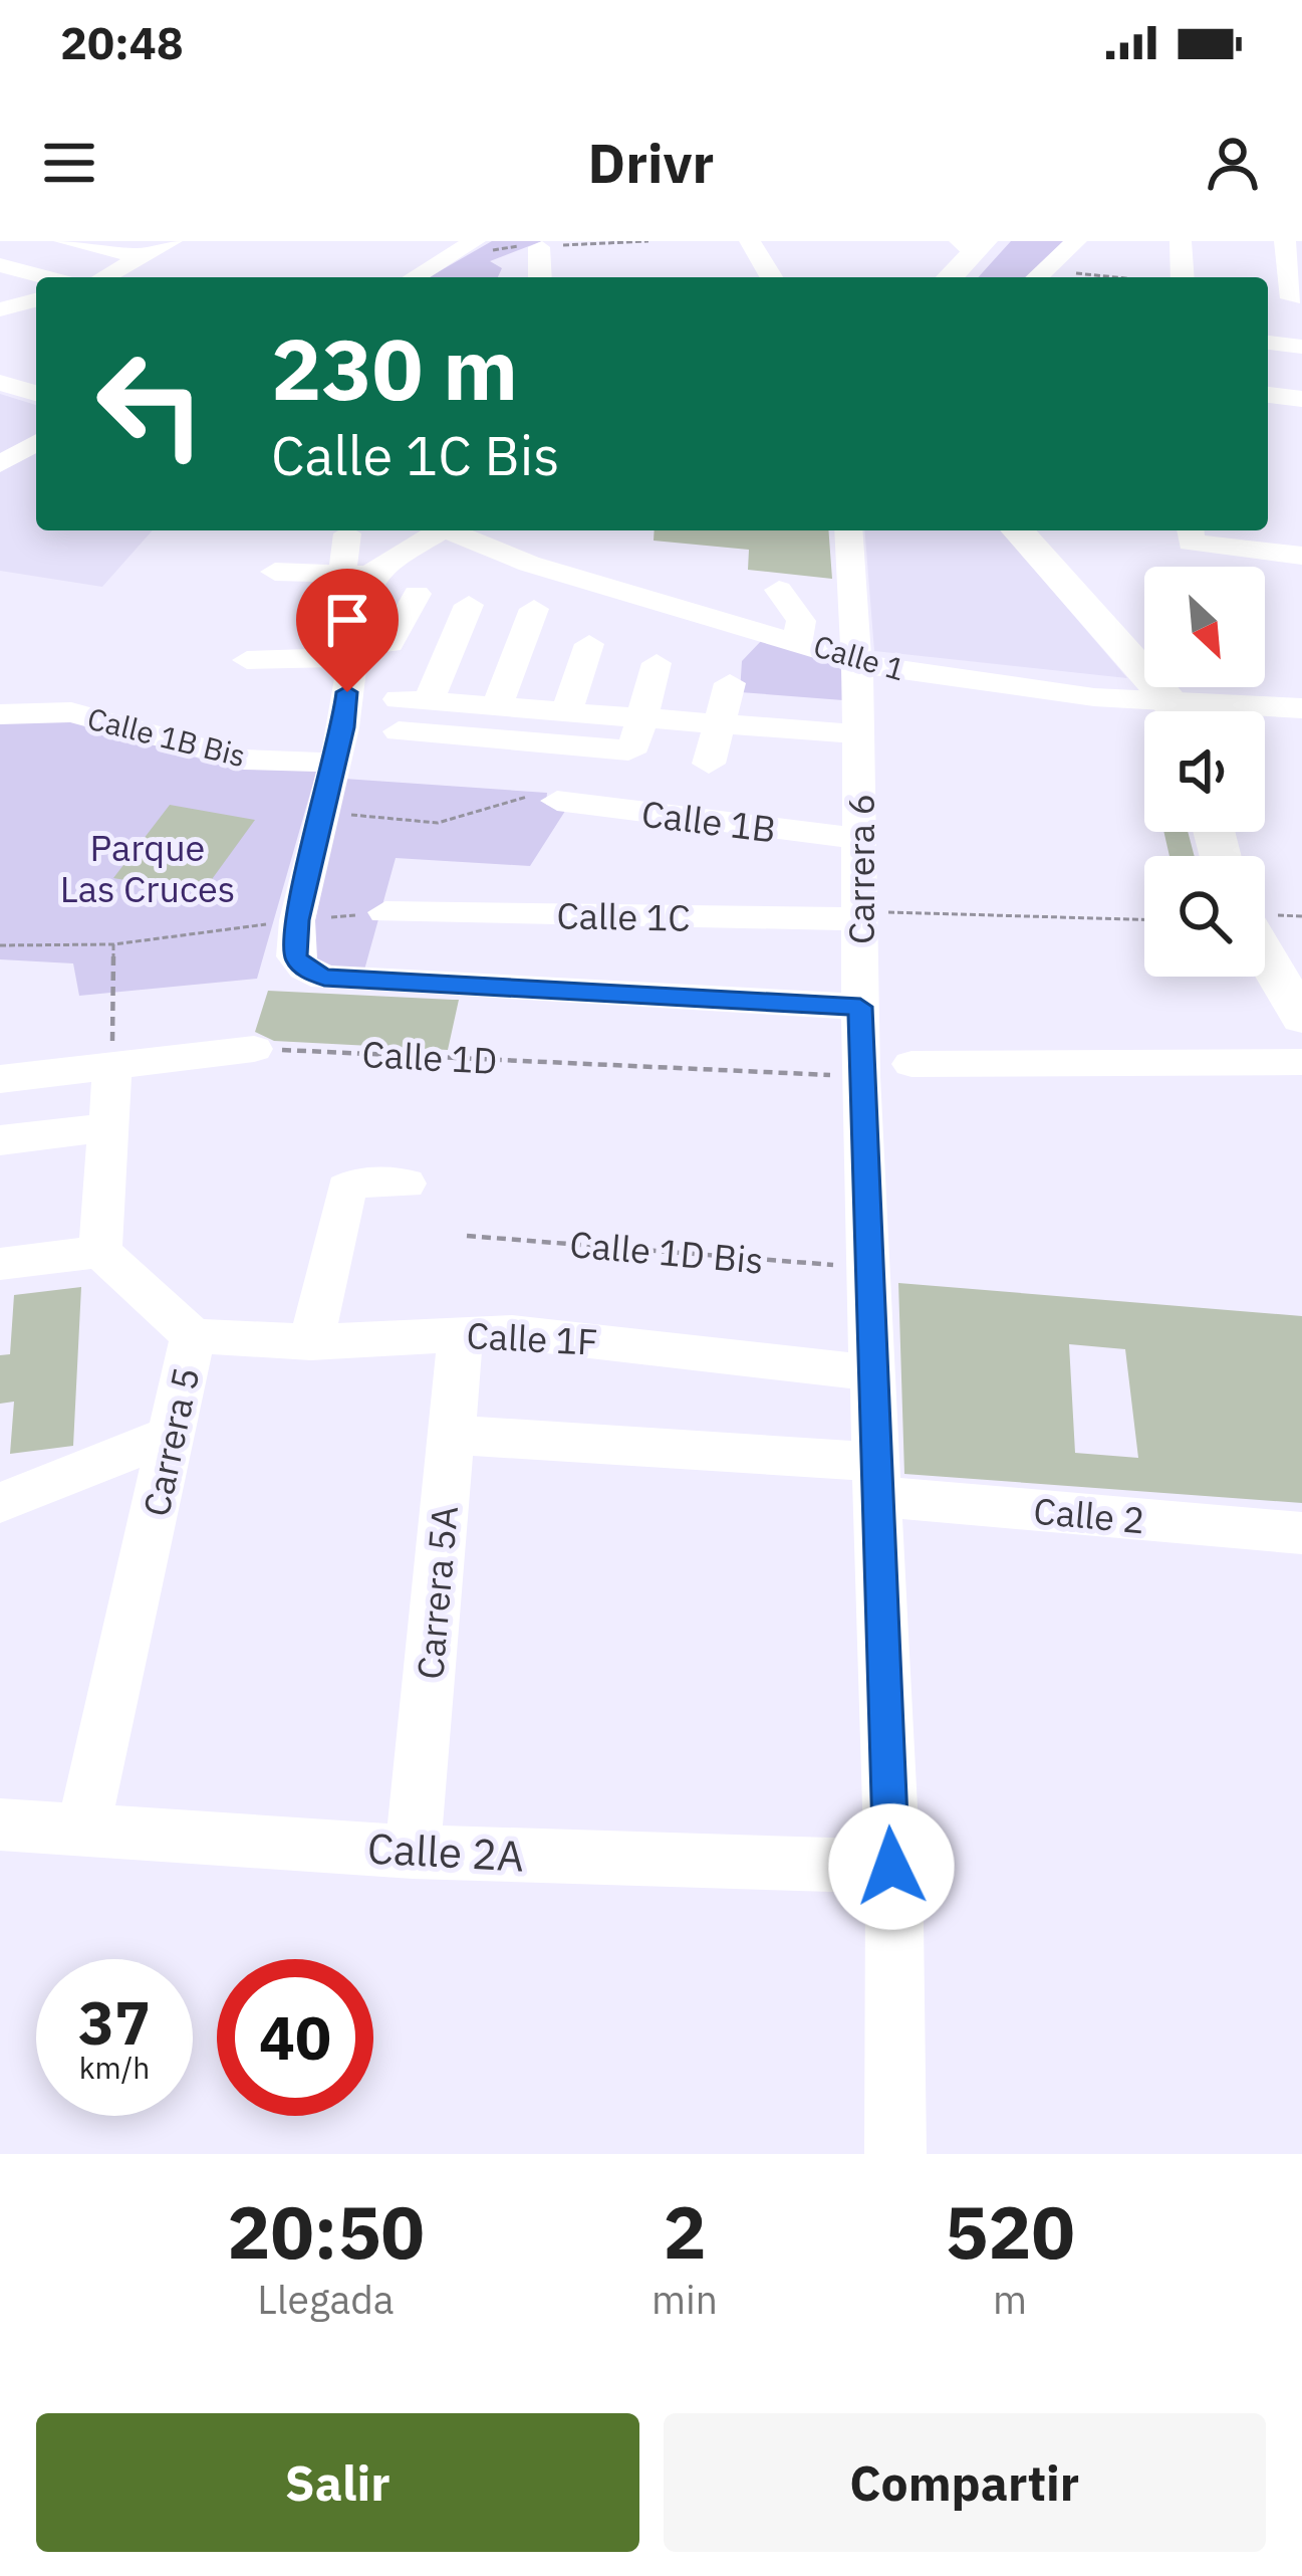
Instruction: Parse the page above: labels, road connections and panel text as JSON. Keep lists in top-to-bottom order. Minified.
{"streets":{"street":["Calle 1","Calle 1B Bis","Calle 1B","Carrera 6","Calle 1C","Calle 1F","Carrera 5","Calle 2","Carrera 5A","Calle 2A"],"path":["Calle 1D","Calle 1D Bis"]},"crossings":[["Calle 1","Carrera 6"],["Calle 1B","Carrera 6"],["Carrera 6","Calle 1C"],["Carrera 6","Calle 1D"],["Carrera 6","Calle 1D Bis"],["Carrera 6","Calle 1F"],["Carrera 6","Calle 2"],["Carrera 6","Calle 2A"],["Calle 1F","Carrera 5"],["Calle 1F","Carrera 5A"],["Carrera 5","Calle 2A"],["Calle 2","Carrera 5A"],["Carrera 5A","Calle 2A"]],"parks":["Parque Las Cruces"],"north":"bottom right","page":{"status":"20:48","header":"Drivr","turn":["230 m","Calle 1C Bis"],"speed":"37 km/h","limit":"40","eta":["20:50","Llegada","2","min","520","m"],"buttons":["Salir","Compartir"]}}
